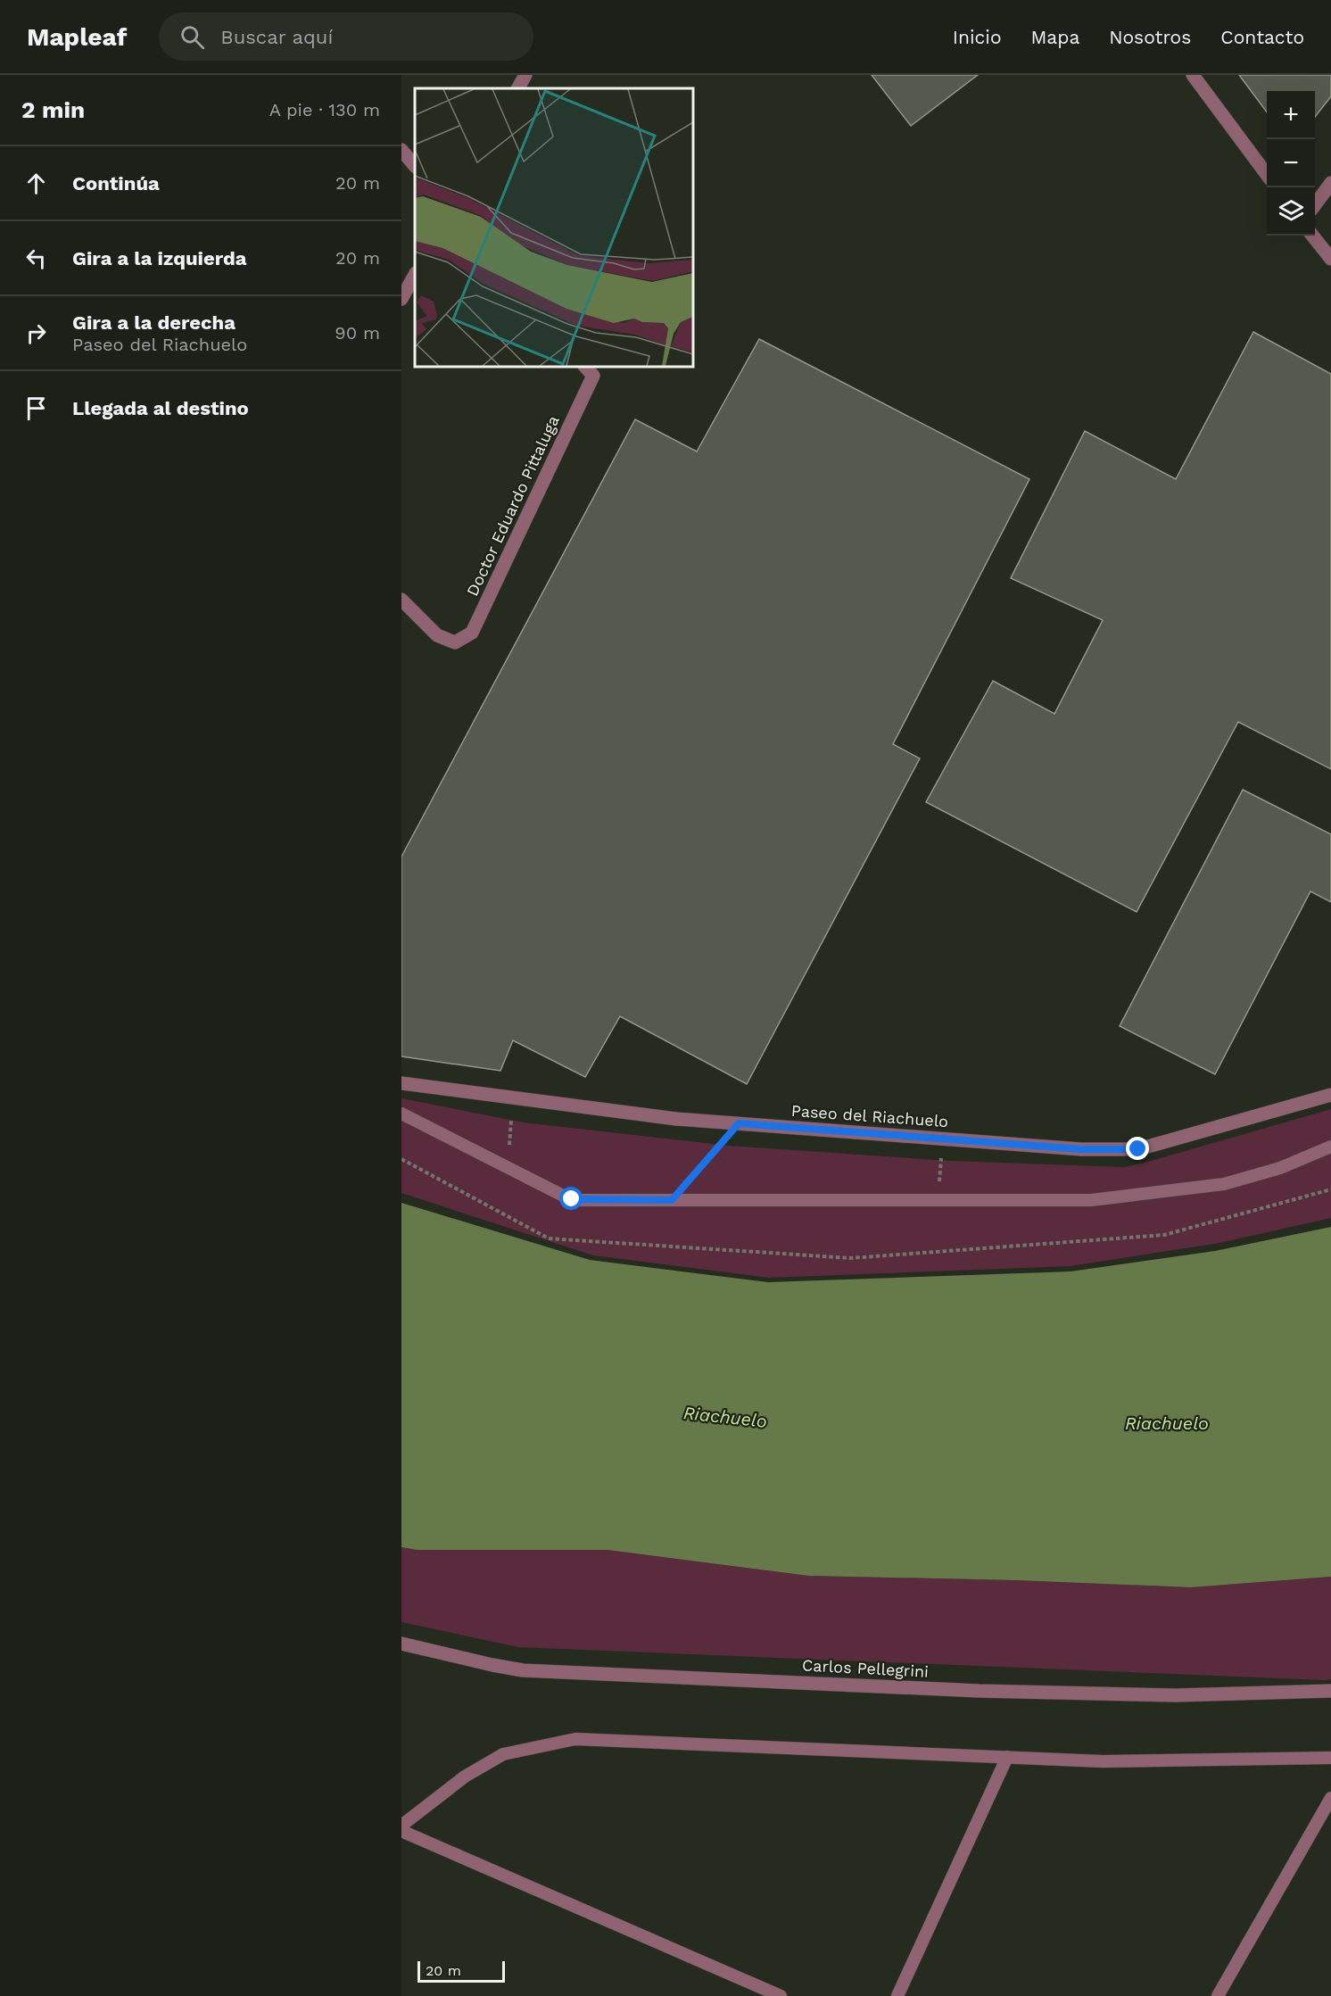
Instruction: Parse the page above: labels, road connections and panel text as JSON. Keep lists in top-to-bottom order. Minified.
{"streets":{"street":["Doctor Eduardo Pittaluga","Paseo del Riachuelo","Carlos Pellegrini"]},"water":["Riachuelo"],"scale_bar":"20 m","page":{"header":"Mapleaf","search":"Buscar aquí","nav":["Inicio","Mapa","Nosotros","Contacto"],"heading":["2 min","A pie · 130 m"],"map_buttons":["+","−"],"list":[["Continúa","20 m"],["Gira a la izquierda","20 m"],["Gira a la derecha","Paseo del Riachuelo","90 m"],"Llegada al destino"],"scale":"20 m"}}
